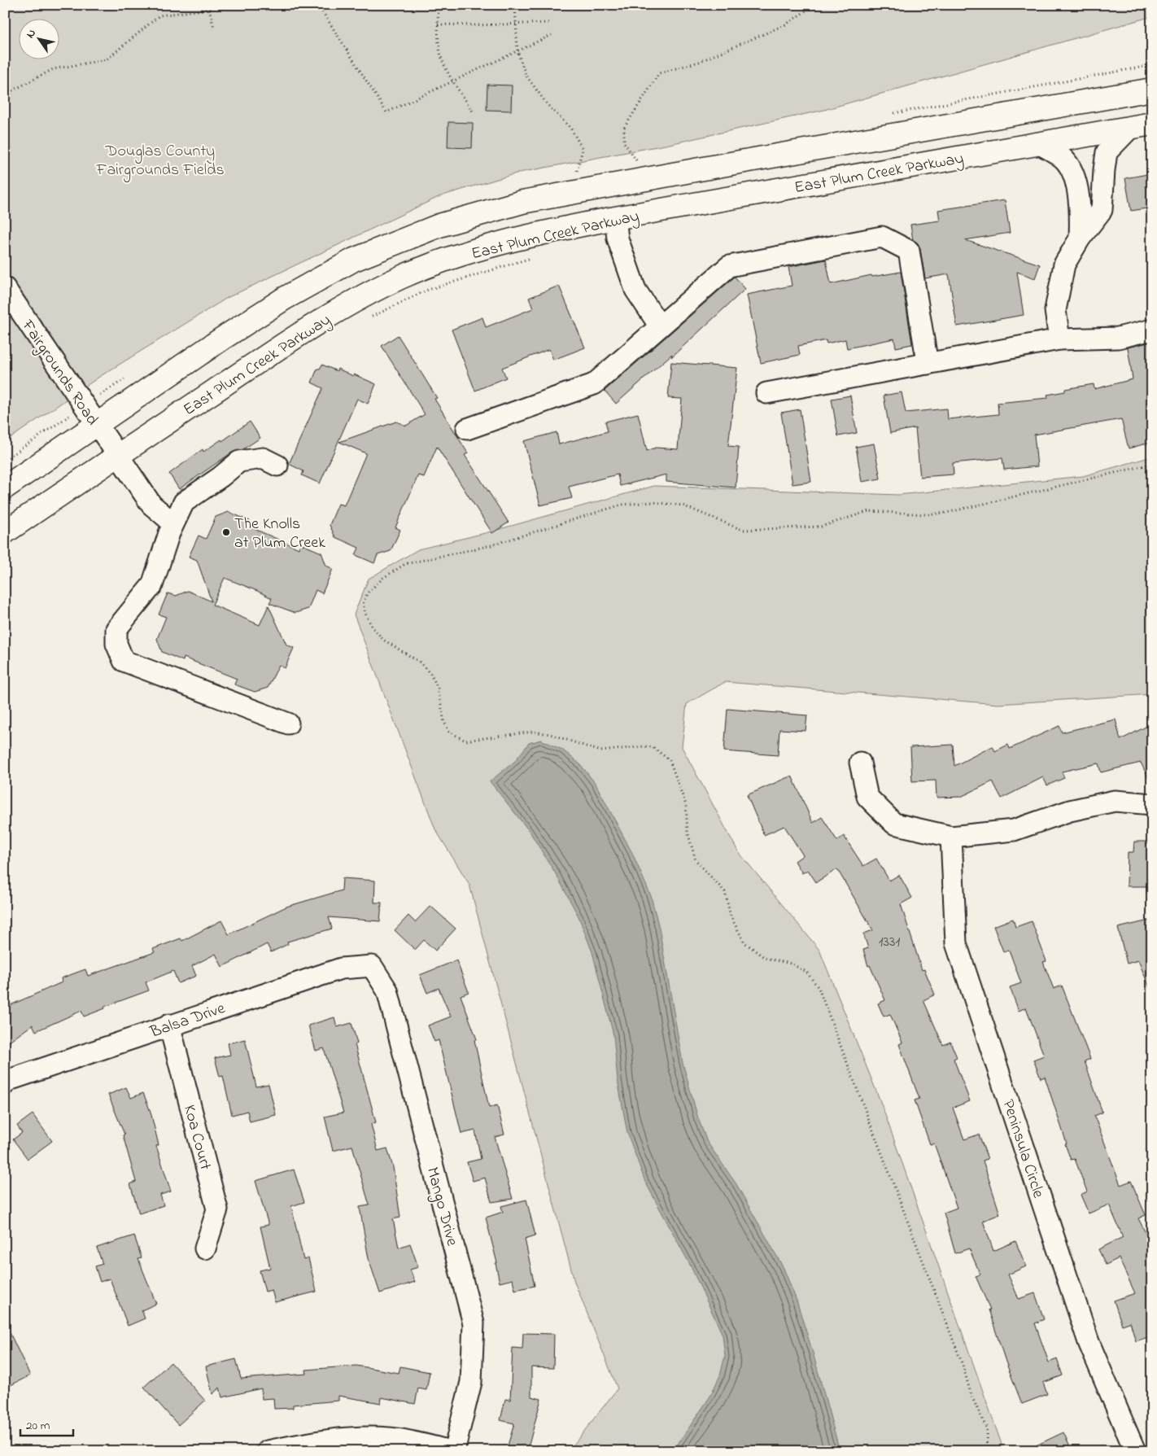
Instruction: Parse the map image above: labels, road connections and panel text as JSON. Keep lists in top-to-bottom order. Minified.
{"streets":{"main road":["East Plum Creek Parkway"],"street":["Fairgrounds Road","Balsa Drive","Koa Court","Peninsula Circle","Mango Drive"]},"crossings":[["East Plum Creek Parkway","Fairgrounds Road"],["Balsa Drive","Koa Court"],["Balsa Drive","Mango Drive"]],"parks":["Douglas County Fairgrounds Fields"],"places":["The Knolls at Plum Creek"],"house_numbers":["1331"],"scale_bar":"20 m","north":"top left"}
